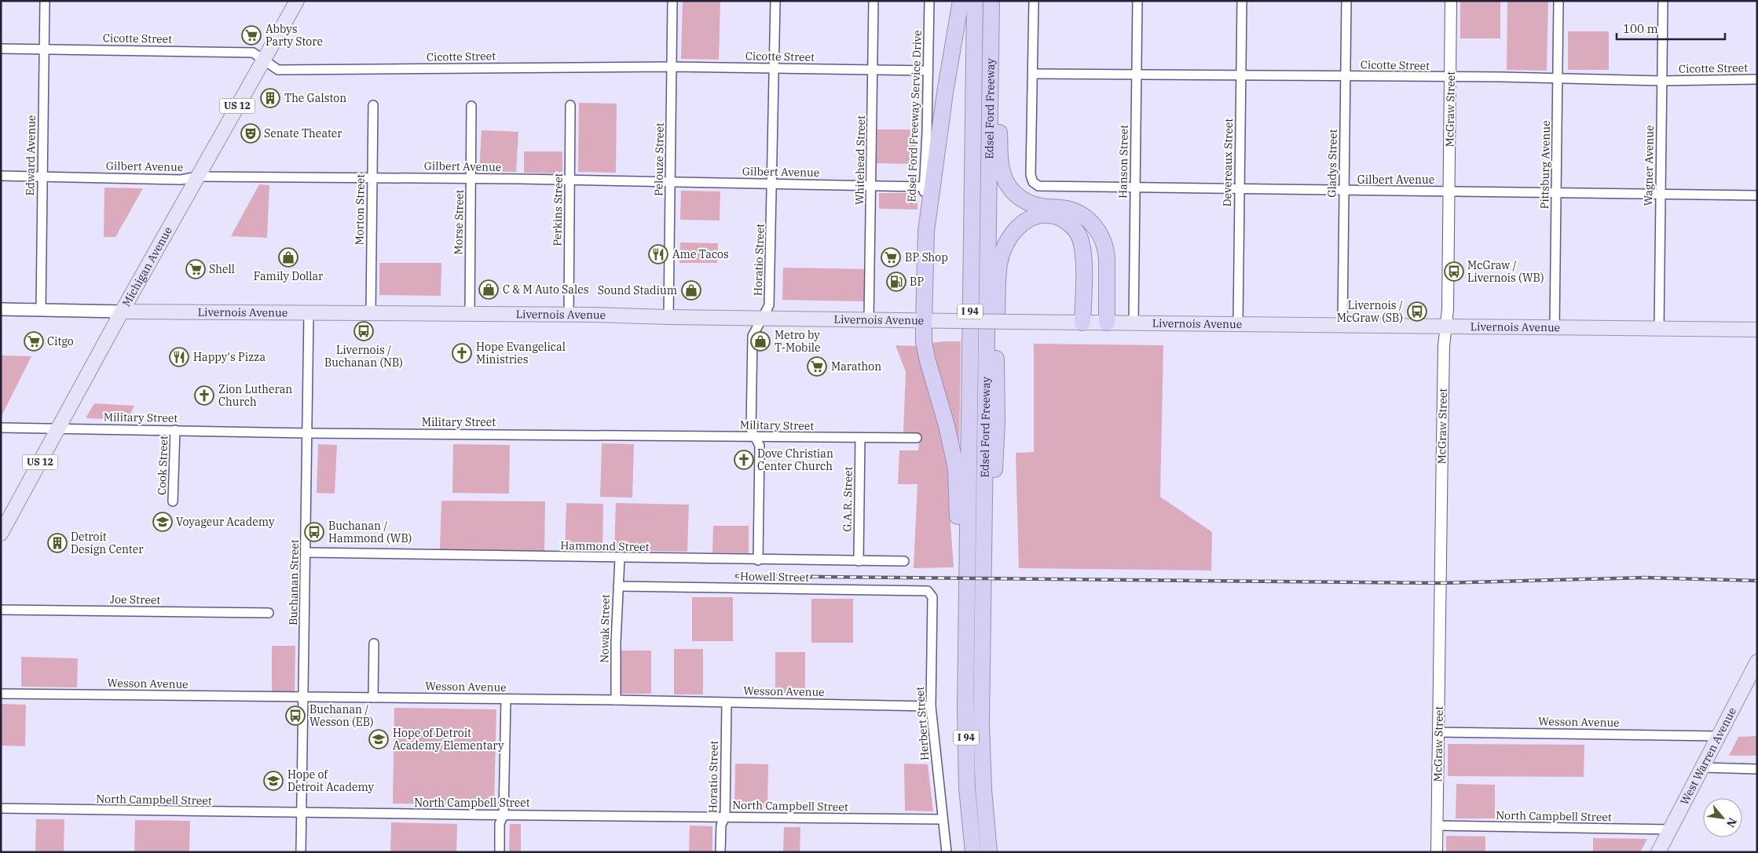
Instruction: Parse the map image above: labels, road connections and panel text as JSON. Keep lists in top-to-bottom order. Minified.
{"streets":{"highway":["Edsel Ford Freeway","I 94"],"main road":["US 12","Michigan Avenue","Livernois Avenue","West Warren Avenue"],"street":["Cicotte Street","McGraw Street","Edsel Ford Freeway Service Drive","Edward Avenue","Pelouze Street","Whitehead Street","Hanson Street","Devereaux Street","Gladys Street","Pittsburg Avenue","Wagner Avenue","Gilbert Avenue","Morton Street","Perkins Street","Morse Street","Horatio Street","Military Street","Cook Street","G.A.R. Street","Hammond Street","Howell Street","Buchanan Street","Joe Street","Nowak Street","Wesson Avenue","Herbert Street","North Campbell Street"]},"crossings":[["Cicotte Street","McGraw Street"],["Cicotte Street","Edsel Ford Freeway Service Drive"],["Cicotte Street","Edward Avenue"],["Cicotte Street","Pelouze Street"],["Cicotte Street","Whitehead Street"],["Cicotte Street","Hanson Street"],["Cicotte Street","Devereaux Street"],["Cicotte Street","Gladys Street"],["Cicotte Street","Pittsburg Avenue"],["Cicotte Street","Wagner Avenue"],["Cicotte Street","Gilbert Avenue"],["Cicotte Street","Horatio Street"],["Cicotte Street","Michigan Avenue"],["McGraw Street","Gilbert Avenue"],["McGraw Street","Livernois Avenue"],["McGraw Street","Wesson Avenue"],["McGraw Street","North Campbell Street"],["Edsel Ford Freeway Service Drive","Gilbert Avenue"],["Edward Avenue","Gilbert Avenue"],["Edward Avenue","Livernois Avenue"],["Pelouze Street","Gilbert Avenue"],["Pelouze Street","Livernois Avenue"],["Whitehead Street","Gilbert Avenue"],["Whitehead Street","Livernois Avenue"],["Hanson Street","Gilbert Avenue"],["Hanson Street","Livernois Avenue"],["Devereaux Street","Gilbert Avenue"],["Devereaux Street","Livernois Avenue"],["Gladys Street","Gilbert Avenue"],["Gladys Street","Livernois Avenue"],["Pittsburg Avenue","Gilbert Avenue"],["Pittsburg Avenue","Livernois Avenue"],["Wagner Avenue","Gilbert Avenue"],["Wagner Avenue","Livernois Avenue"],["Gilbert Avenue","Morton Street"],["Gilbert Avenue","Perkins Street"],["Gilbert Avenue","Morse Street"],["Gilbert Avenue","Horatio Street"],["Gilbert Avenue","Michigan Avenue"],["Morton Street","Livernois Avenue"],["Perkins Street","Livernois Avenue"],["Morse Street","Livernois Avenue"],["Horatio Street","Livernois Avenue"],["Horatio Street","Military Street"],["Horatio Street","Hammond Street"],["Horatio Street","Wesson Avenue"],["Horatio Street","North Campbell Street"],["Michigan Avenue","Livernois Avenue"],["Michigan Avenue","Military Street"],["Livernois Avenue","Buchanan Street"],["Military Street","Cook Street"],["Military Street","G.A.R. Street"],["Military Street","Buchanan Street"],["G.A.R. Street","Hammond Street"],["Hammond Street","Buchanan Street"],["Hammond Street","Nowak Street"],["Howell Street","Nowak Street"],["Howell Street","Herbert Street"],["Buchanan Street","Wesson Avenue"],["Buchanan Street","North Campbell Street"],["Nowak Street","Wesson Avenue"],["Wesson Avenue","Herbert Street"],["Wesson Avenue","West Warren Avenue"],["Herbert Street","North Campbell Street"],["West Warren Avenue","North Campbell Street"]],"places":{"supermarket":["Abbys Party Store","BP Shop","Shell","Citgo","Marathon"],"building":["The Galston","Detroit Design Center"],"theatre":["Senate Theater"],"restaurant":["Ame Tacos","Happy's Pizza"],"shop":["Family Dollar","C & M Auto Sales","Sound Stadium","Metro by T-Mobile"],"bus stop":["McGraw / Livernois (WB)","Livernois / McGraw (SB)","Livernois / Buchanan (NB)","Buchanan / Hammond (WB)","Buchanan / Wesson (EB)"],"fuel station":["BP"],"church":["Hope Evangelical Ministries","Zion Lutheran Church","Dove Christian Center Church"],"school or university":["Voyageur Academy","Hope of Detroit Academy Elementary","Hope of Detroit Academy"]},"scale_bar":"100 m","north":"bottom right"}
